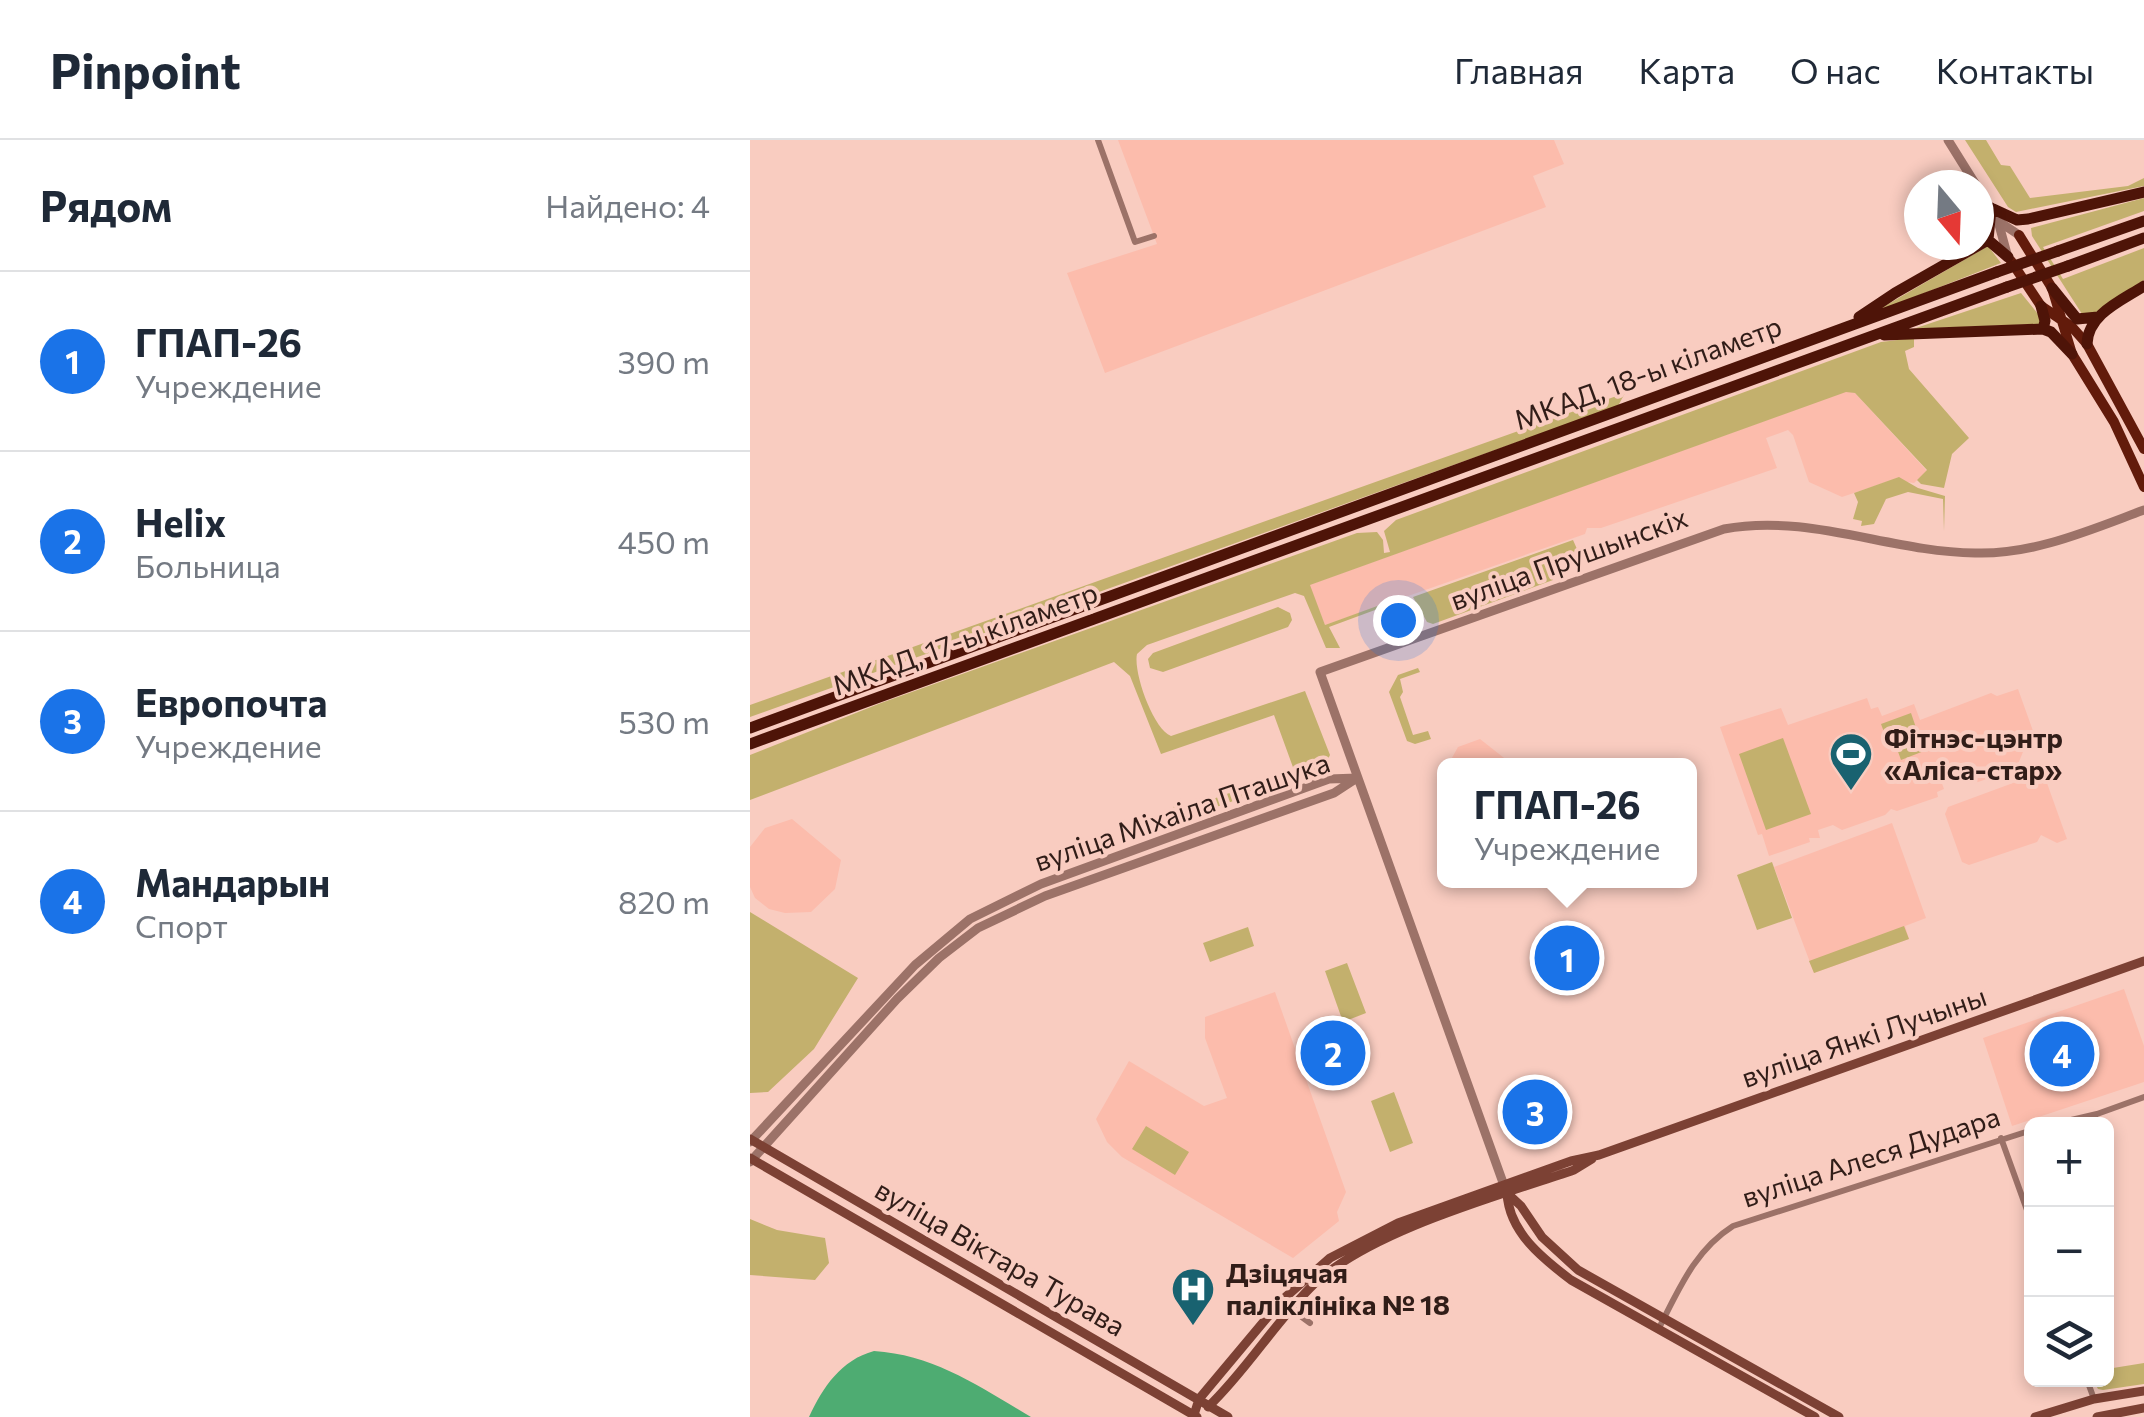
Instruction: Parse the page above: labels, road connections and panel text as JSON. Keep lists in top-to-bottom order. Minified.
{"streets":{"highway":["МКАД, 18-ы кіламетр","МКАД, 17-ы кіламетр"],"main road":["вуліца Янкі Лучыны","вуліца Віктара Турава"],"street":["вуліца Прушынскіх","вуліца Міхаіла Пташука","вуліца Алеся Дудара"]},"crossings":[["МКАД, 18-ы кіламетр","МКАД, 17-ы кіламетр"],["вуліца Прушынскіх","вуліца Міхаіла Пташука"],["вуліца Прушынскіх","вуліца Янкі Лучыны"],["вуліца Міхаіла Пташука","вуліца Віктара Турава"],["вуліца Янкі Лучыны","вуліца Віктара Турава"]],"places":{"sports":["Фітнэс-цэнтр «Аліса-стар»"],"hospital":["Дзіцячая паліклініка № 18"]},"north":"bottom","page":{"header":"Pinpoint","nav":["Главная","Карта","О нас","Контакты"],"heading":["Рядом","Найдено: 4"],"list":[{"mark":"1","name":"ГПАП-26","note":"Учреждение","value":"390 m"},{"mark":"2","name":"Helix","note":"Больница","value":"450 m"},{"mark":"3","name":"Европочта","note":"Учреждение","value":"530 m"},{"mark":"4","name":"Мандарын","note":"Спорт","value":"820 m"}],"popup":["ГПАП-26","Учреждение"],"pins":["1","2","4","3"],"map_buttons":["+","−"]}}
